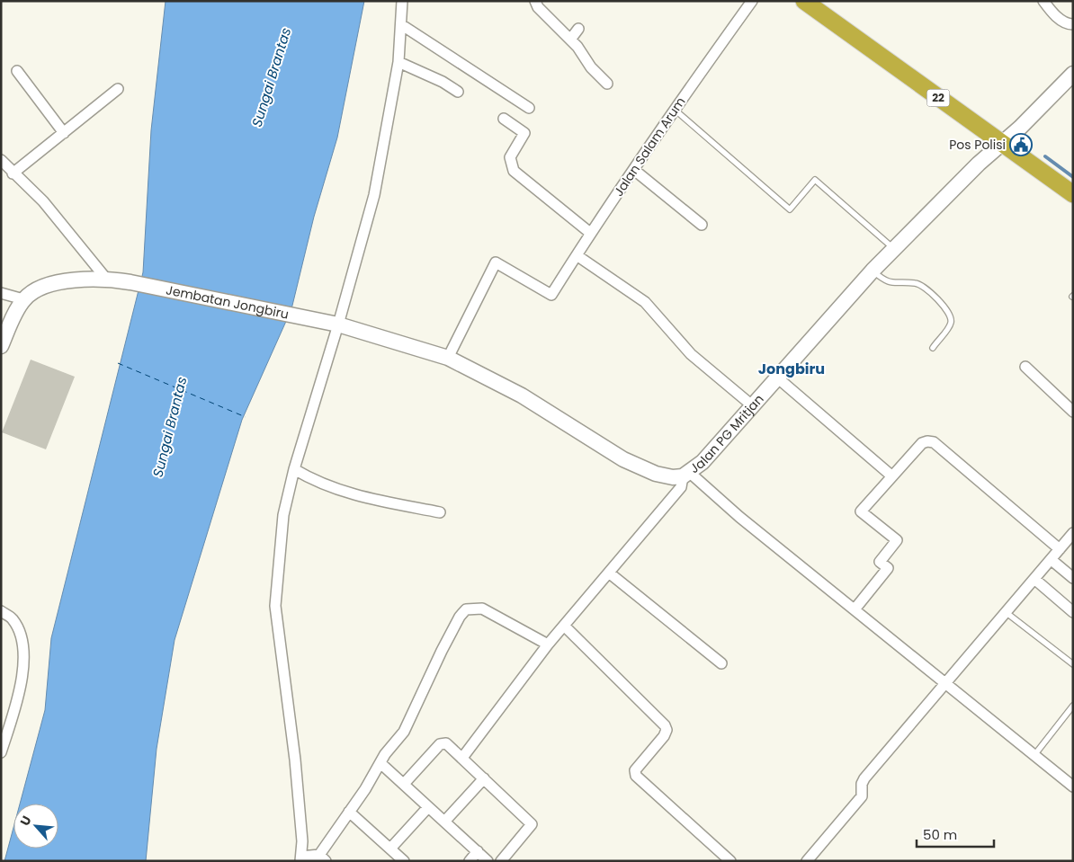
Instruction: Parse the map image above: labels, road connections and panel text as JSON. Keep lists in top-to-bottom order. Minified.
{"streets":{"highway":["22"],"main road":["Jembatan Jongbiru","Jalan PG Mritjan"],"street":["Jalan Salam Arum"]},"crossings":[["22","Jalan PG Mritjan"],["Jalan Salam Arum","Jalan PG Mritjan"],["Jembatan Jongbiru","Jalan PG Mritjan"]],"districts":["Jongbiru"],"water":["Sungai Brantas"],"places":{"public building":["Pos Polisi"]},"scale_bar":"50 m","north":"top left"}
